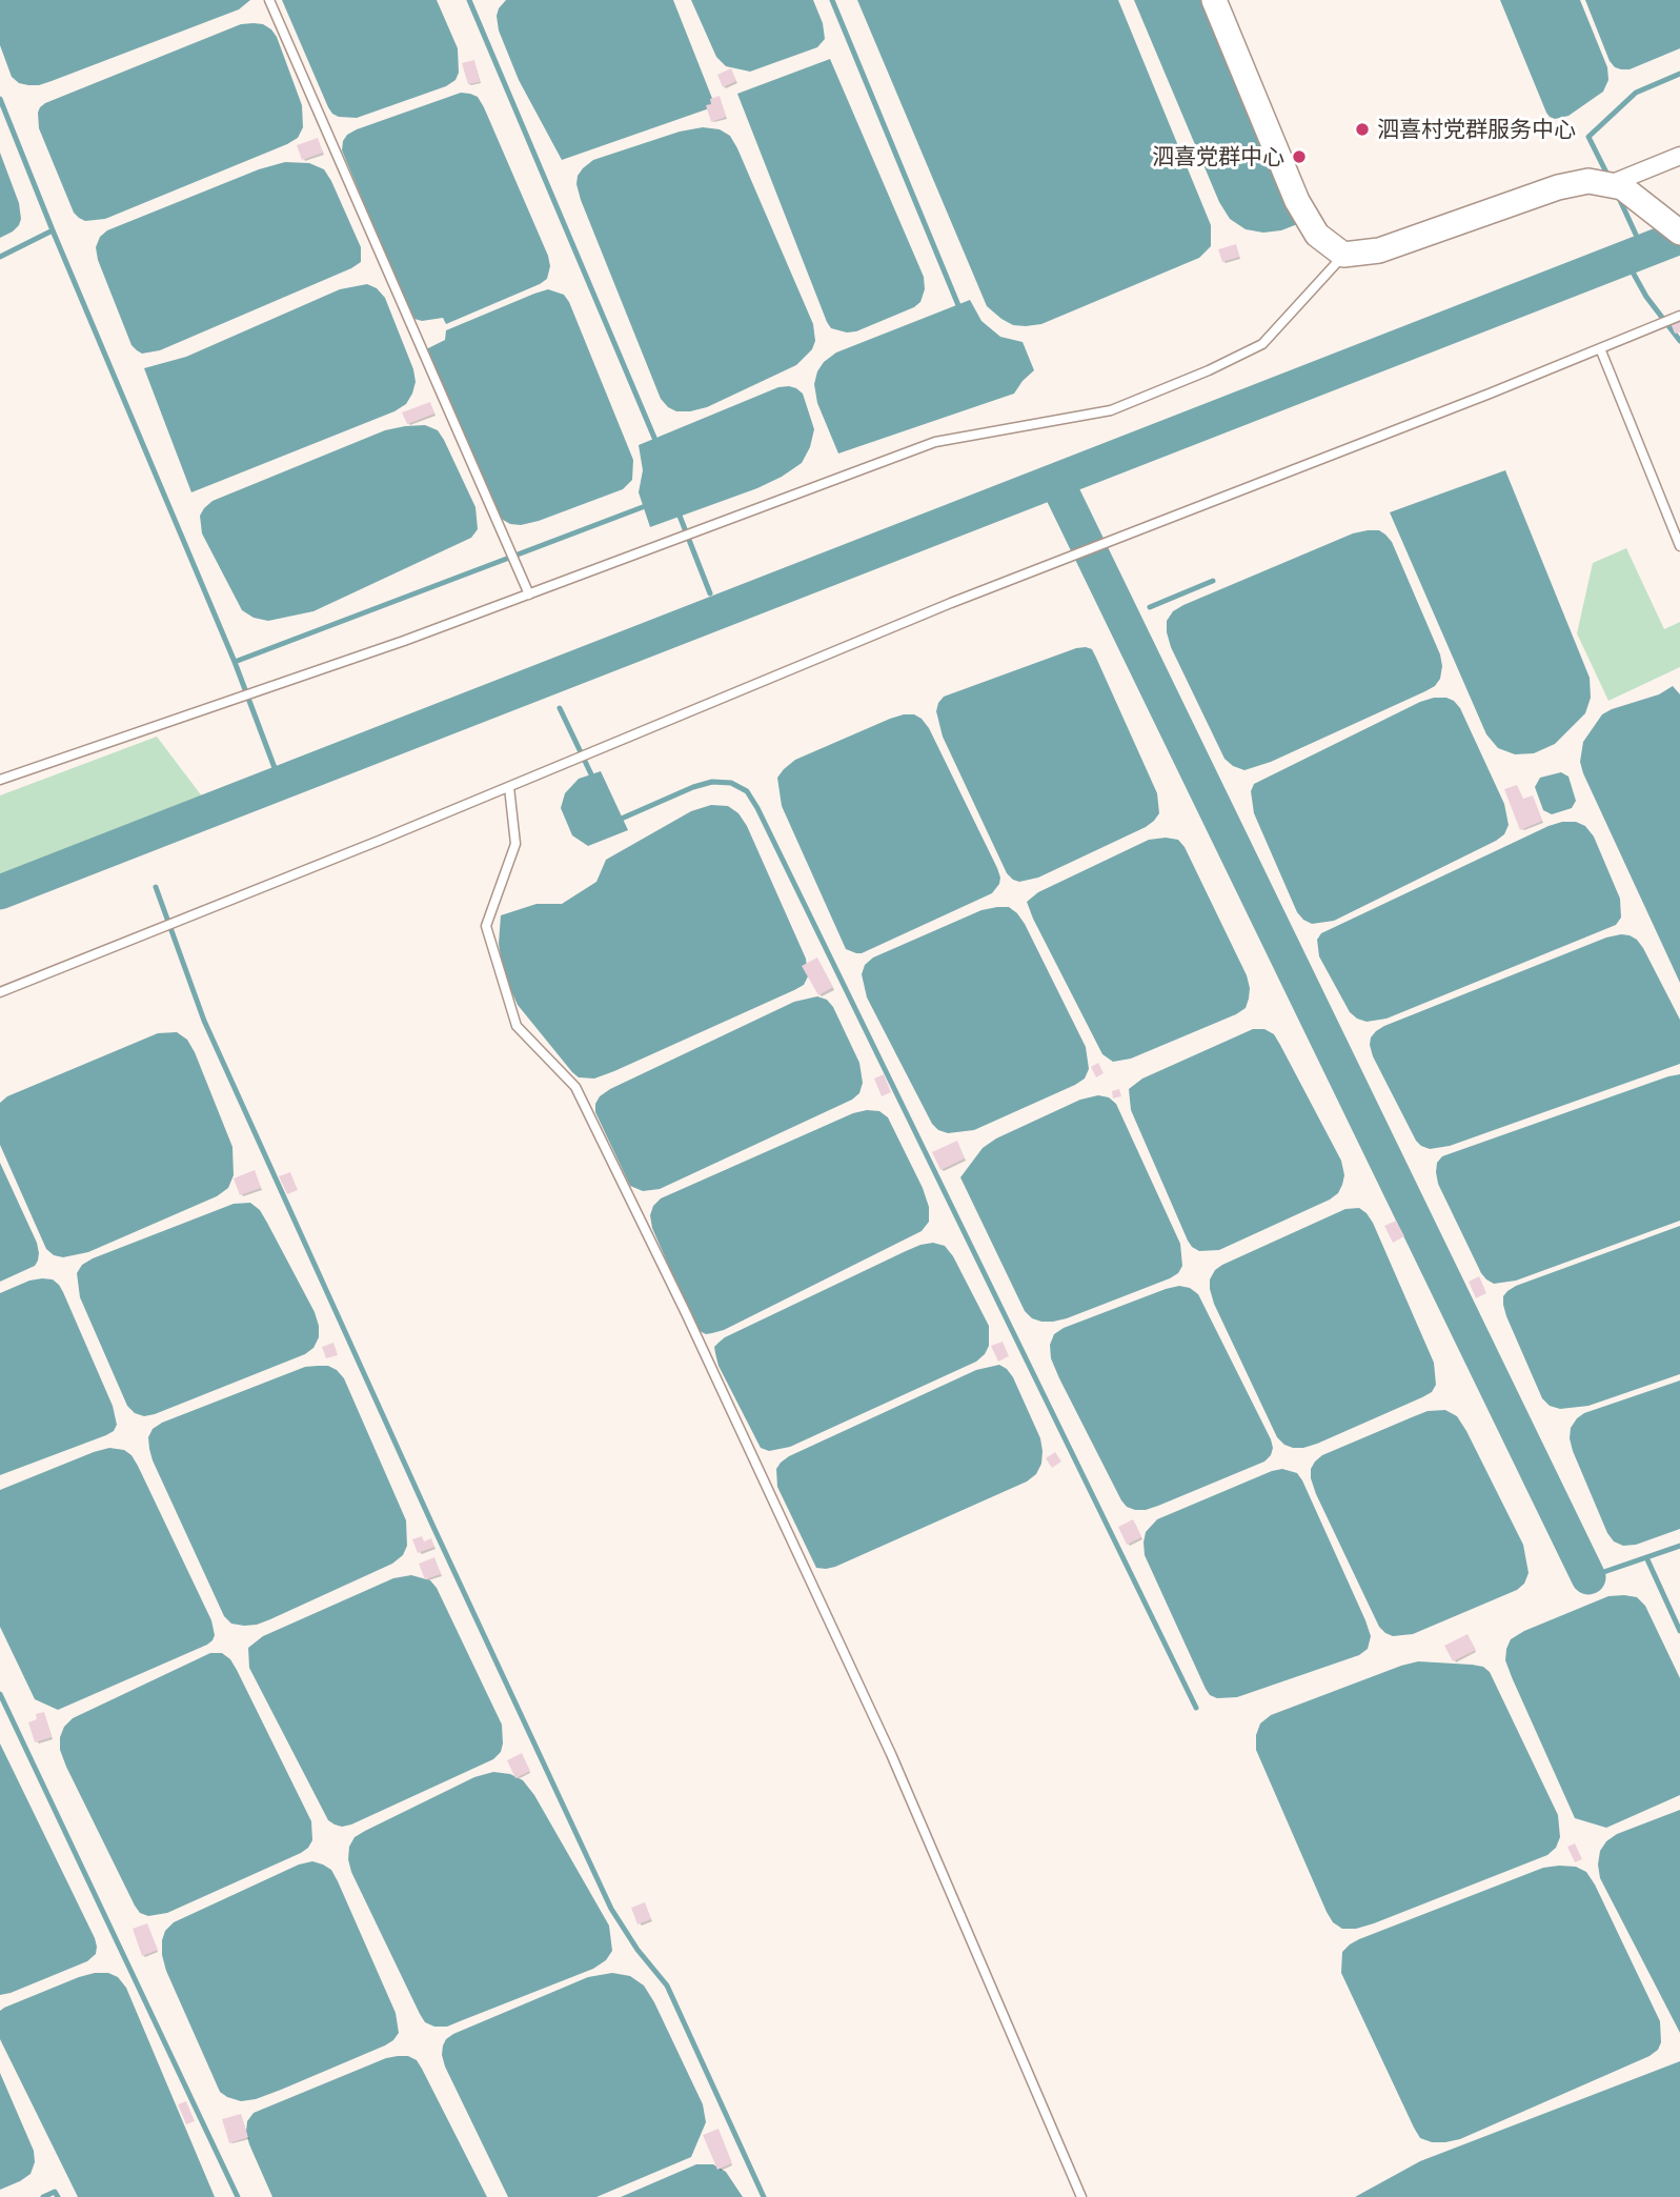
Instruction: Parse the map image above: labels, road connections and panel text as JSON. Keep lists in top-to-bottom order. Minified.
{"places":["泗喜村党群服务中心","泗喜党群中心"]}
